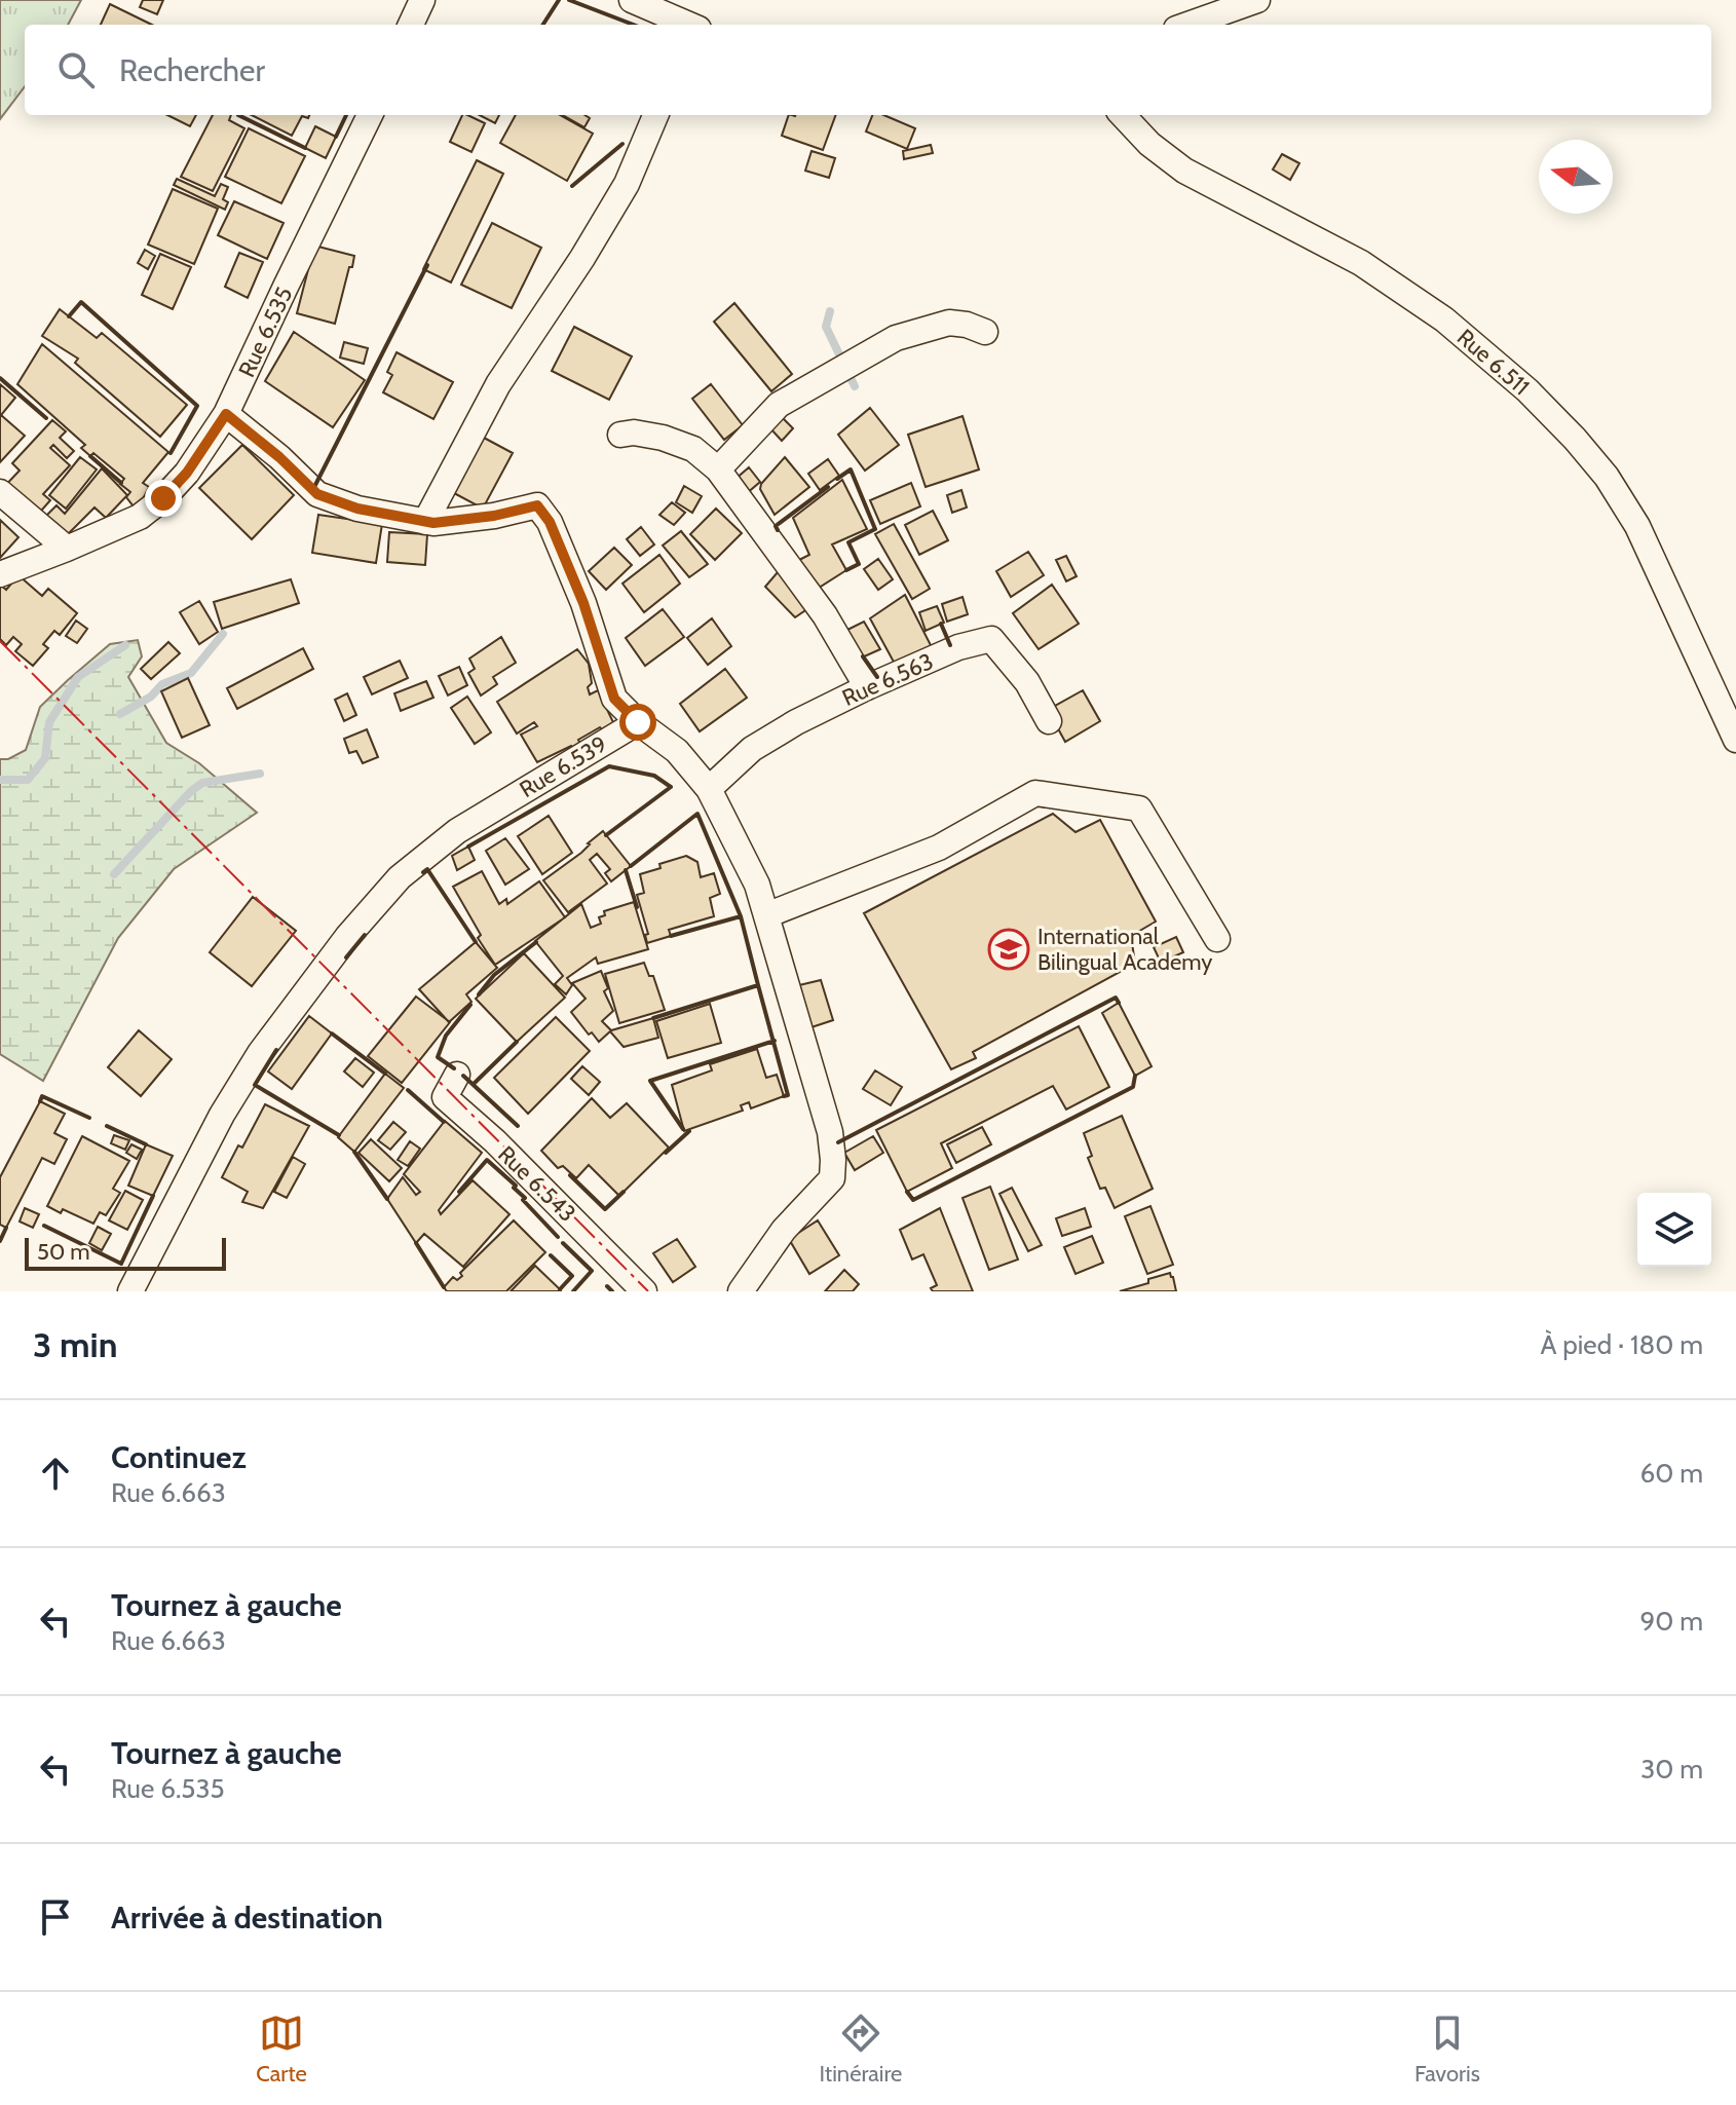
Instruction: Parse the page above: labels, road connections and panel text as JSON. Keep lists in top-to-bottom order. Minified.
{"streets":{"street":["Rue 6.535","Rue 6.511","Rue 6.563","Rue 6.539","Rue 6.543"]},"places":{"school or university":["International Bilingual Academy"]},"scale_bar":"50 m","north":"left","page":{"search":"Rechercher","scale":"50 m","heading":["3 min","À pied · 180 m"],"list":[["Continuez","Rue 6.663","60 m"],["Tournez à gauche","Rue 6.663","90 m"],["Tournez à gauche","Rue 6.535","30 m"],"Arrivée à destination"],"nav":["Carte","Itinéraire","Favoris"]}}
